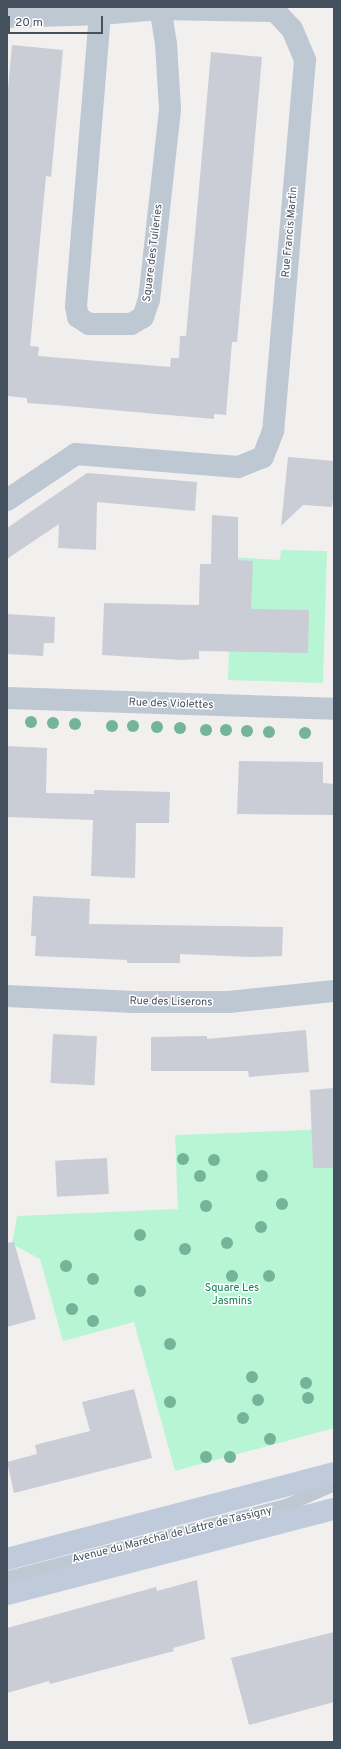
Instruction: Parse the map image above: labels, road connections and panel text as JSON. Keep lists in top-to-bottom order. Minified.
{"streets":{"main road":["Avenue du Maréchal de Lattre de Tassigny"],"street":["Rue Francis Martin","Square des Tuileries","Rue des Violettes","Rue des Liserons"]},"crossings":[["Rue Francis Martin","Square des Tuileries"]],"parks":["Square Les Jasmins"],"scale_bar":"20 m"}
